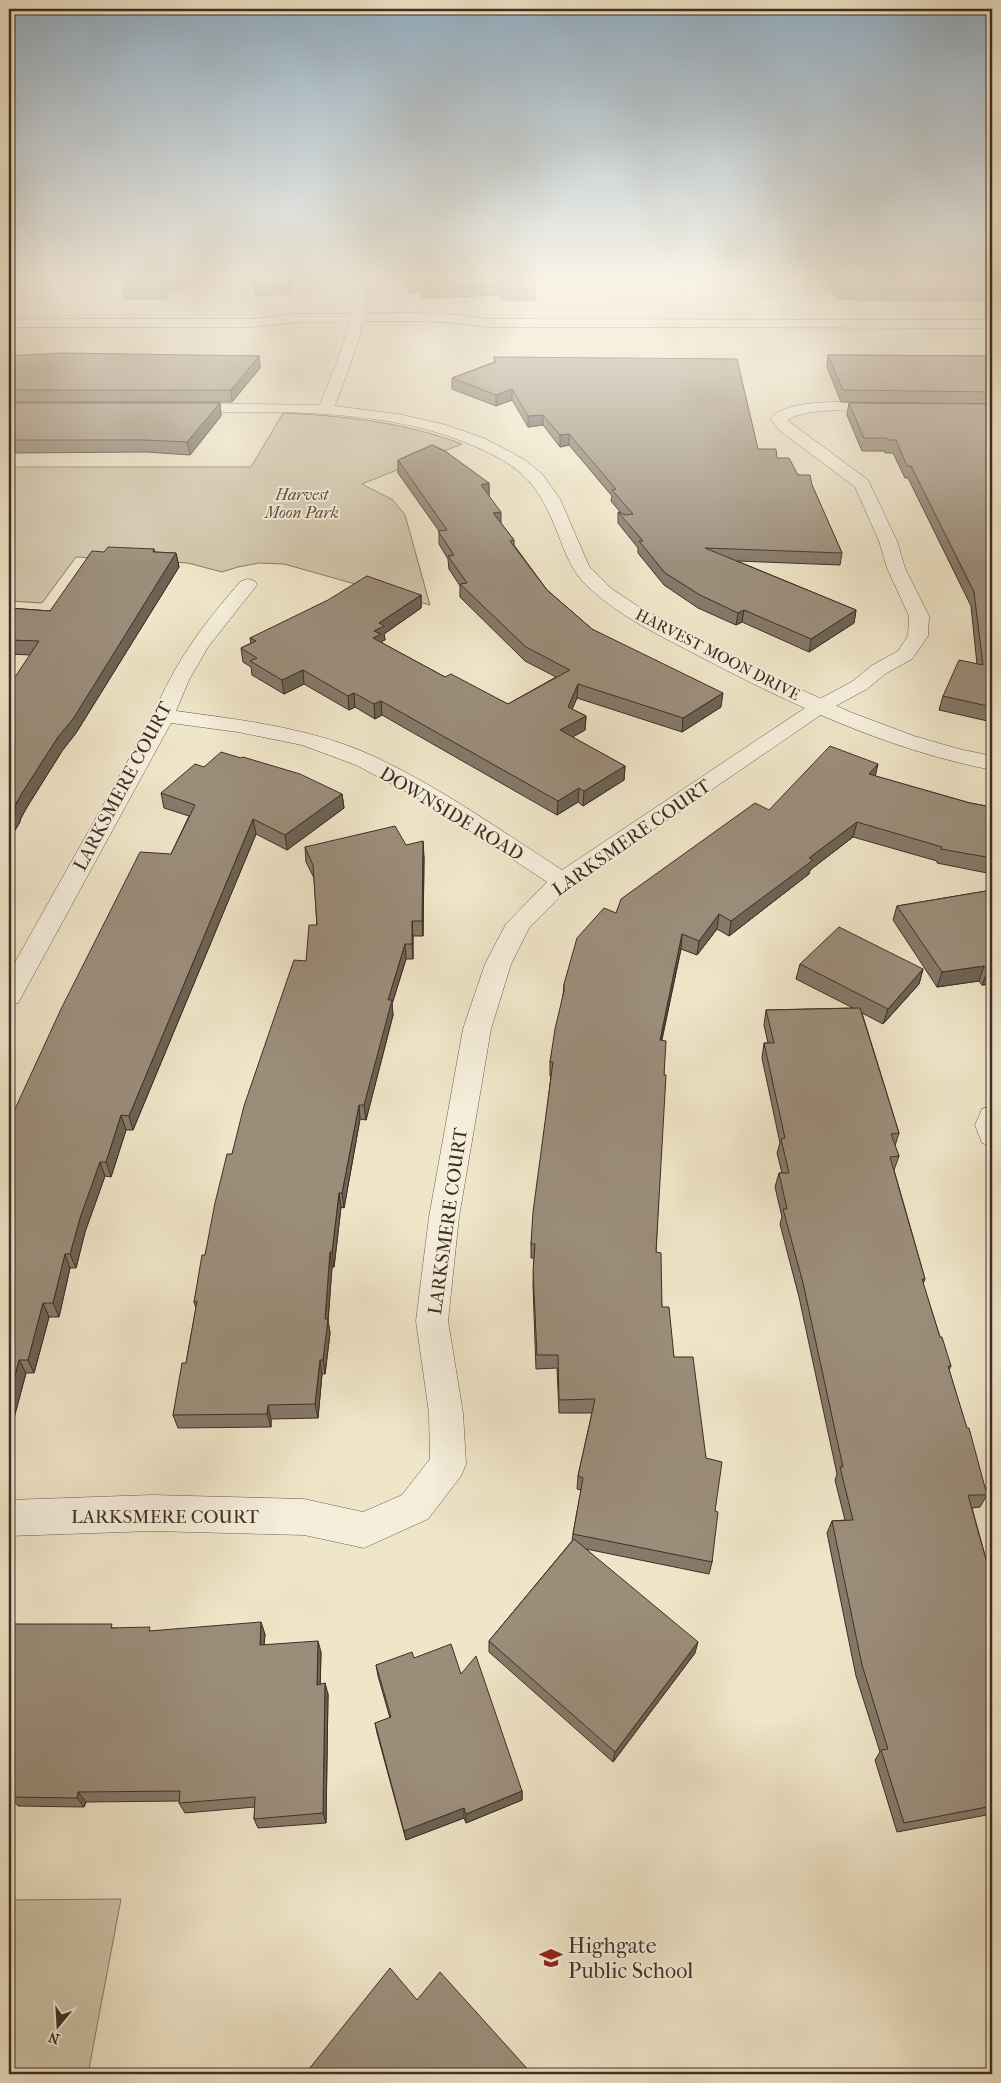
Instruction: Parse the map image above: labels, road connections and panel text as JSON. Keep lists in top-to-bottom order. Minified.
{"streets":{"street":["HARVEST MOON DRIVE","LARKSMERE COURT","DOWNSIDE ROAD"]},"crossings":[["HARVEST MOON DRIVE","LARKSMERE COURT"],["LARKSMERE COURT","DOWNSIDE ROAD"]],"parks":["Harvest Moon Park"],"places":{"school or university":["Highgate Public School"]},"north":"bottom"}
